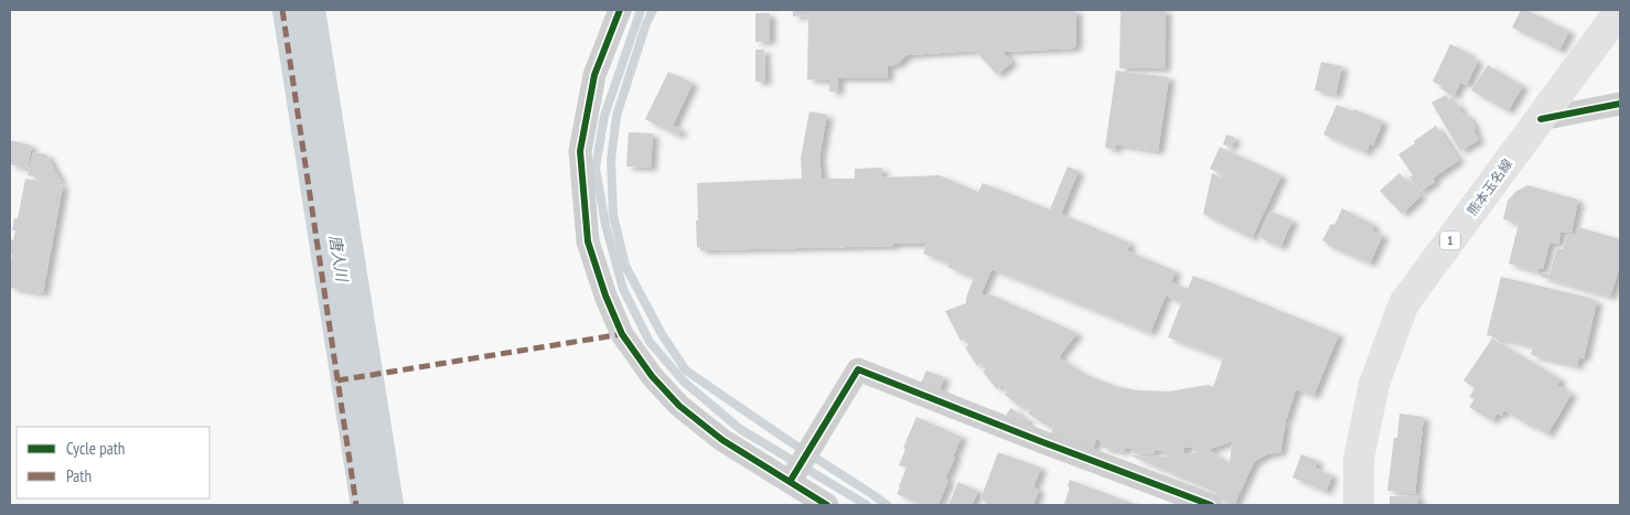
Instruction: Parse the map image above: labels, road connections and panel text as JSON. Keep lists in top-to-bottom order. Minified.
{"streets":{"main road":["熊本玉名線","1"]},"water":["唐人川"],"legend":["Cycle path","Path"]}
